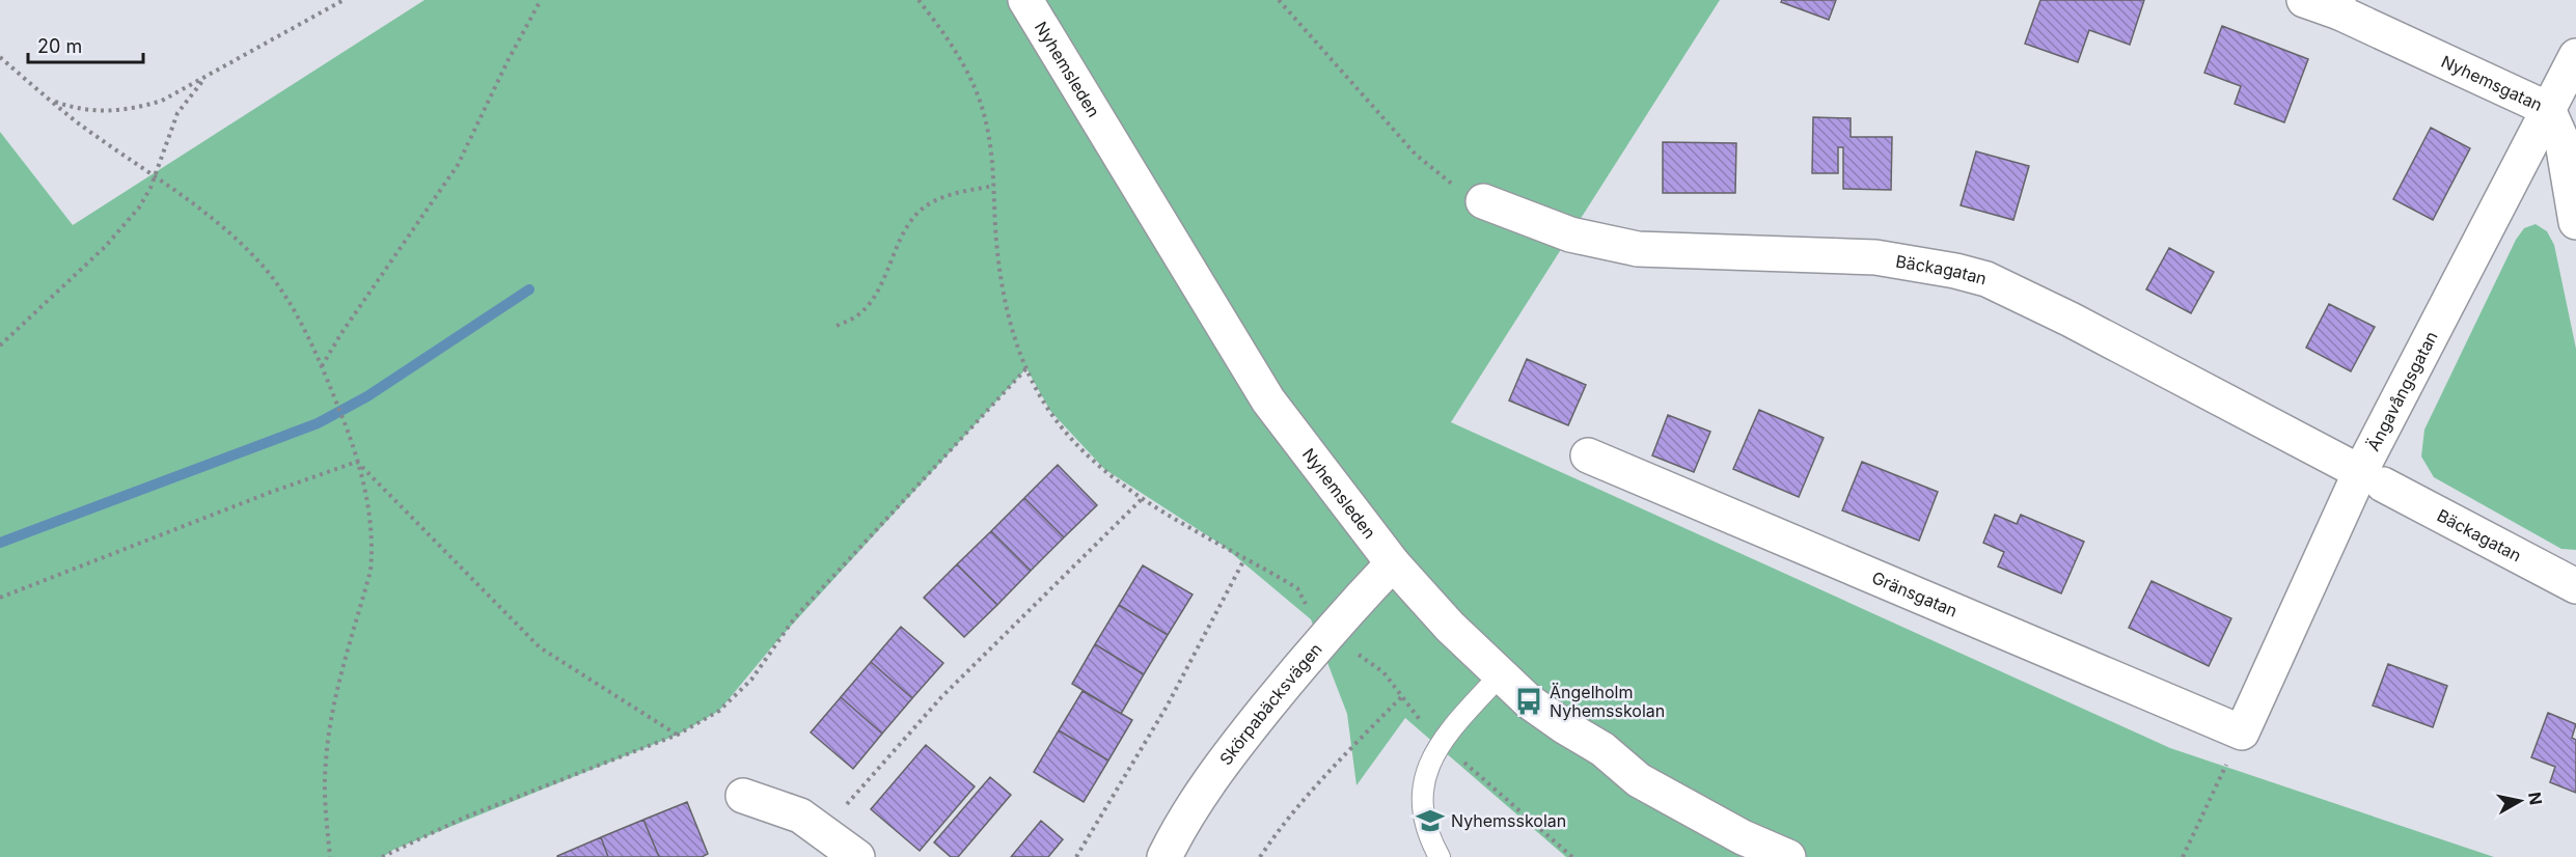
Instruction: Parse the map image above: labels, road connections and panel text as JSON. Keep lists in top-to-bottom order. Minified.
{"streets":{"street":["Nyhemsleden","Nyhemsgatan","Bäckagatan","Ängavångsgatan","Gränsgatan","Skörpabäcksvägen"]},"crossings":[["Nyhemsleden","Skörpabäcksvägen"],["Nyhemsgatan","Ängavångsgatan"],["Bäckagatan","Ängavångsgatan"],["Ängavångsgatan","Gränsgatan"]],"places":{"bus stop":["Ängelholm Nyhemsskolan"],"school or university":["Nyhemsskolan"]},"scale_bar":"20 m","north":"right"}
